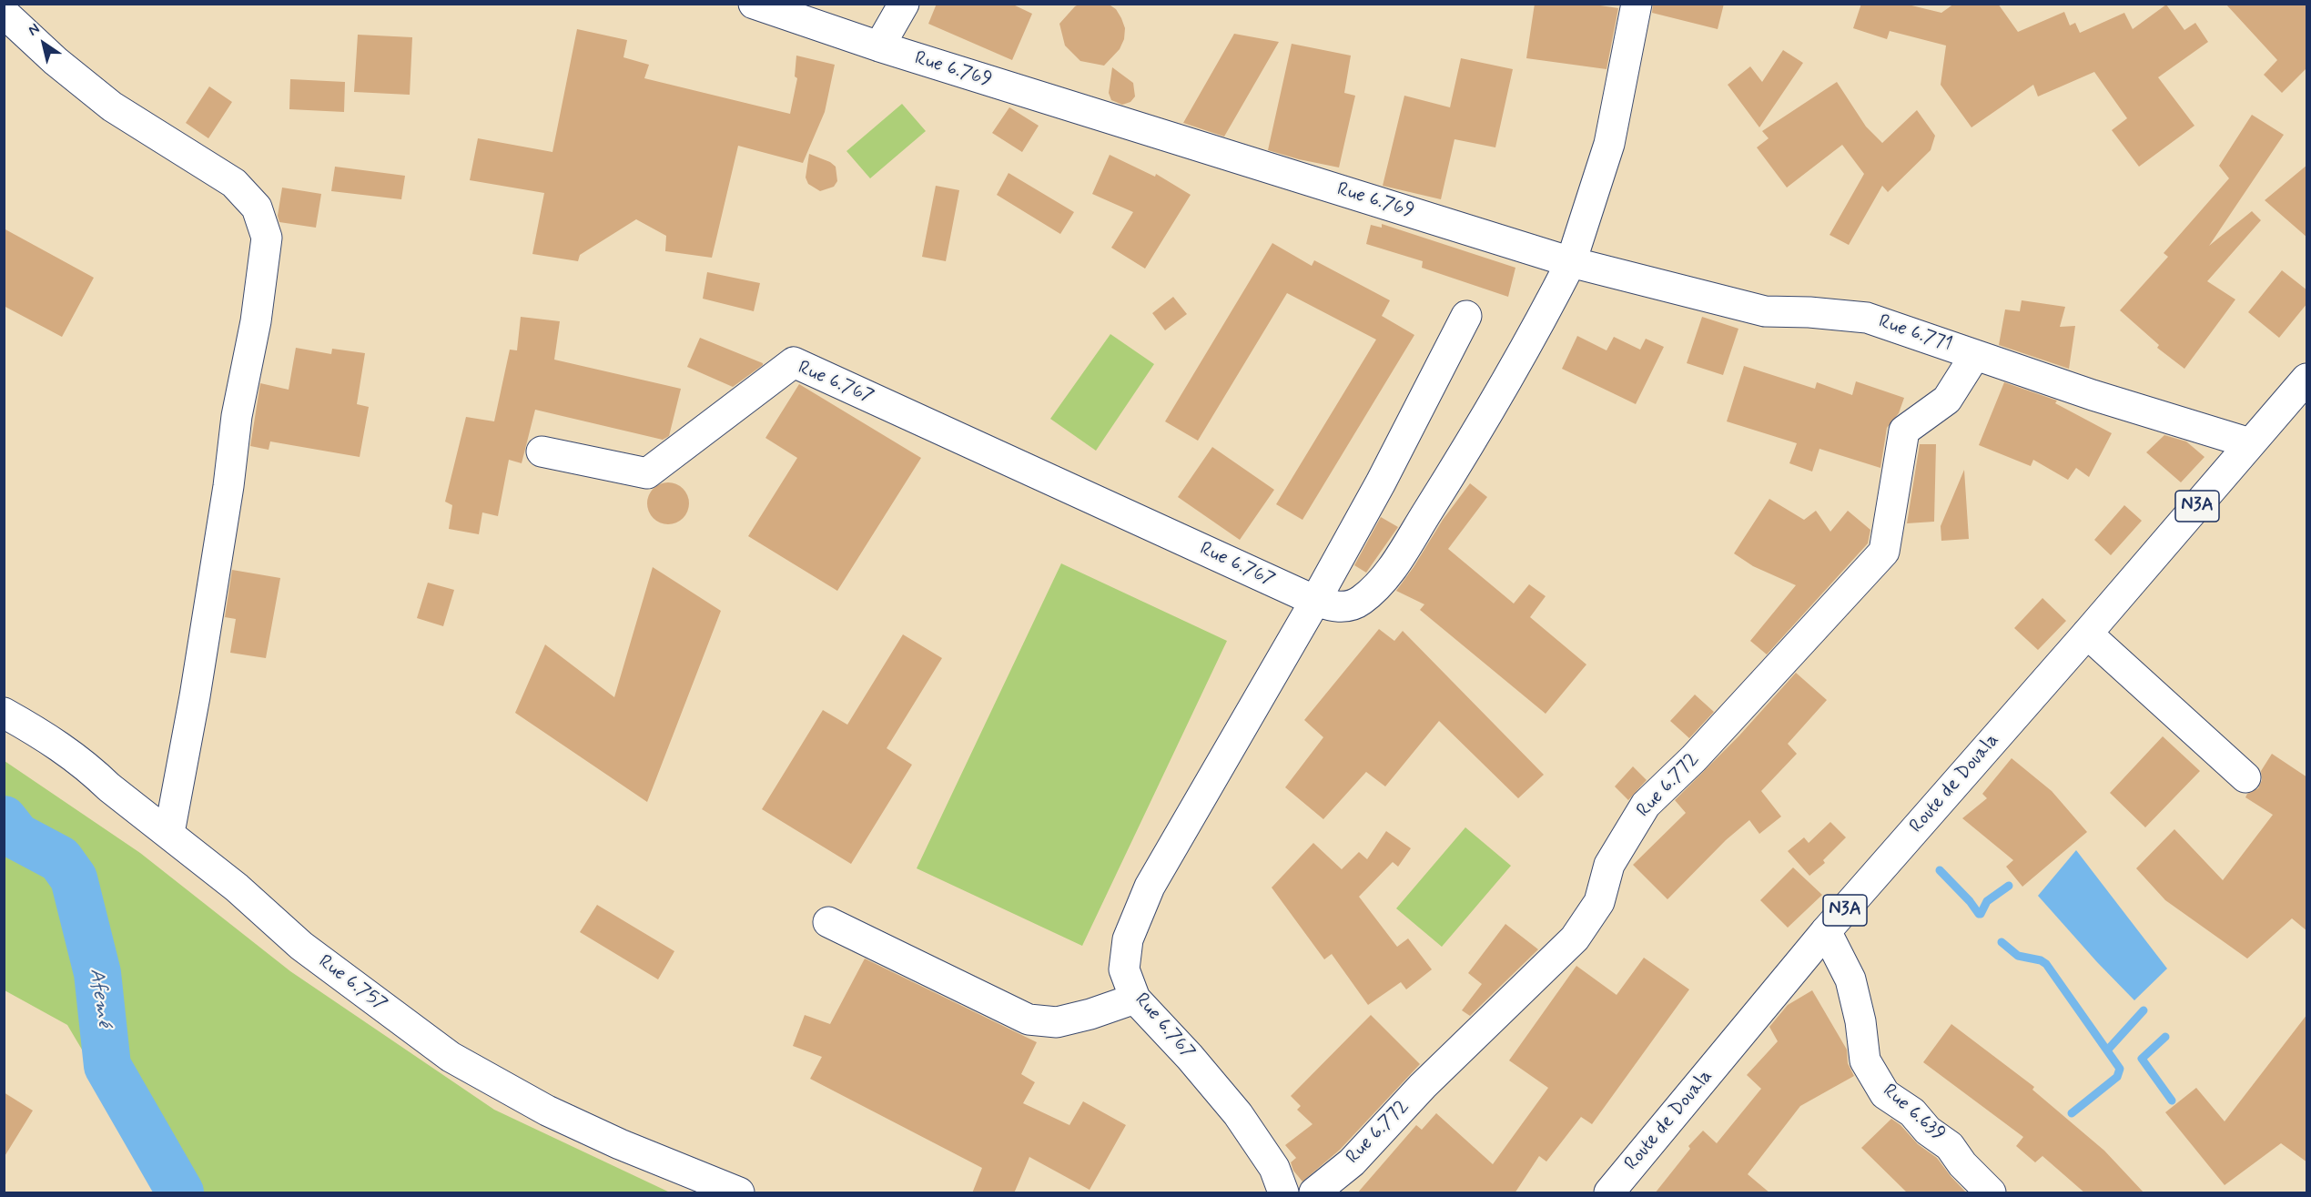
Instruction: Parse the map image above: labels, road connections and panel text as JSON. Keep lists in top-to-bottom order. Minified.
{"streets":{"main road":["Rue 6.769","Rue 6.771","Rue 6.767","N3A","Route de Douala","Rue 6.772","Rue 6.757","Rue 6.639"]},"crossings":[["Rue 6.769","Rue 6.771"],["Rue 6.771","Route de Douala"],["Rue 6.771","Rue 6.772"],["Route de Douala","Rue 6.639"]],"water":["Afemé"],"north":"top left"}
